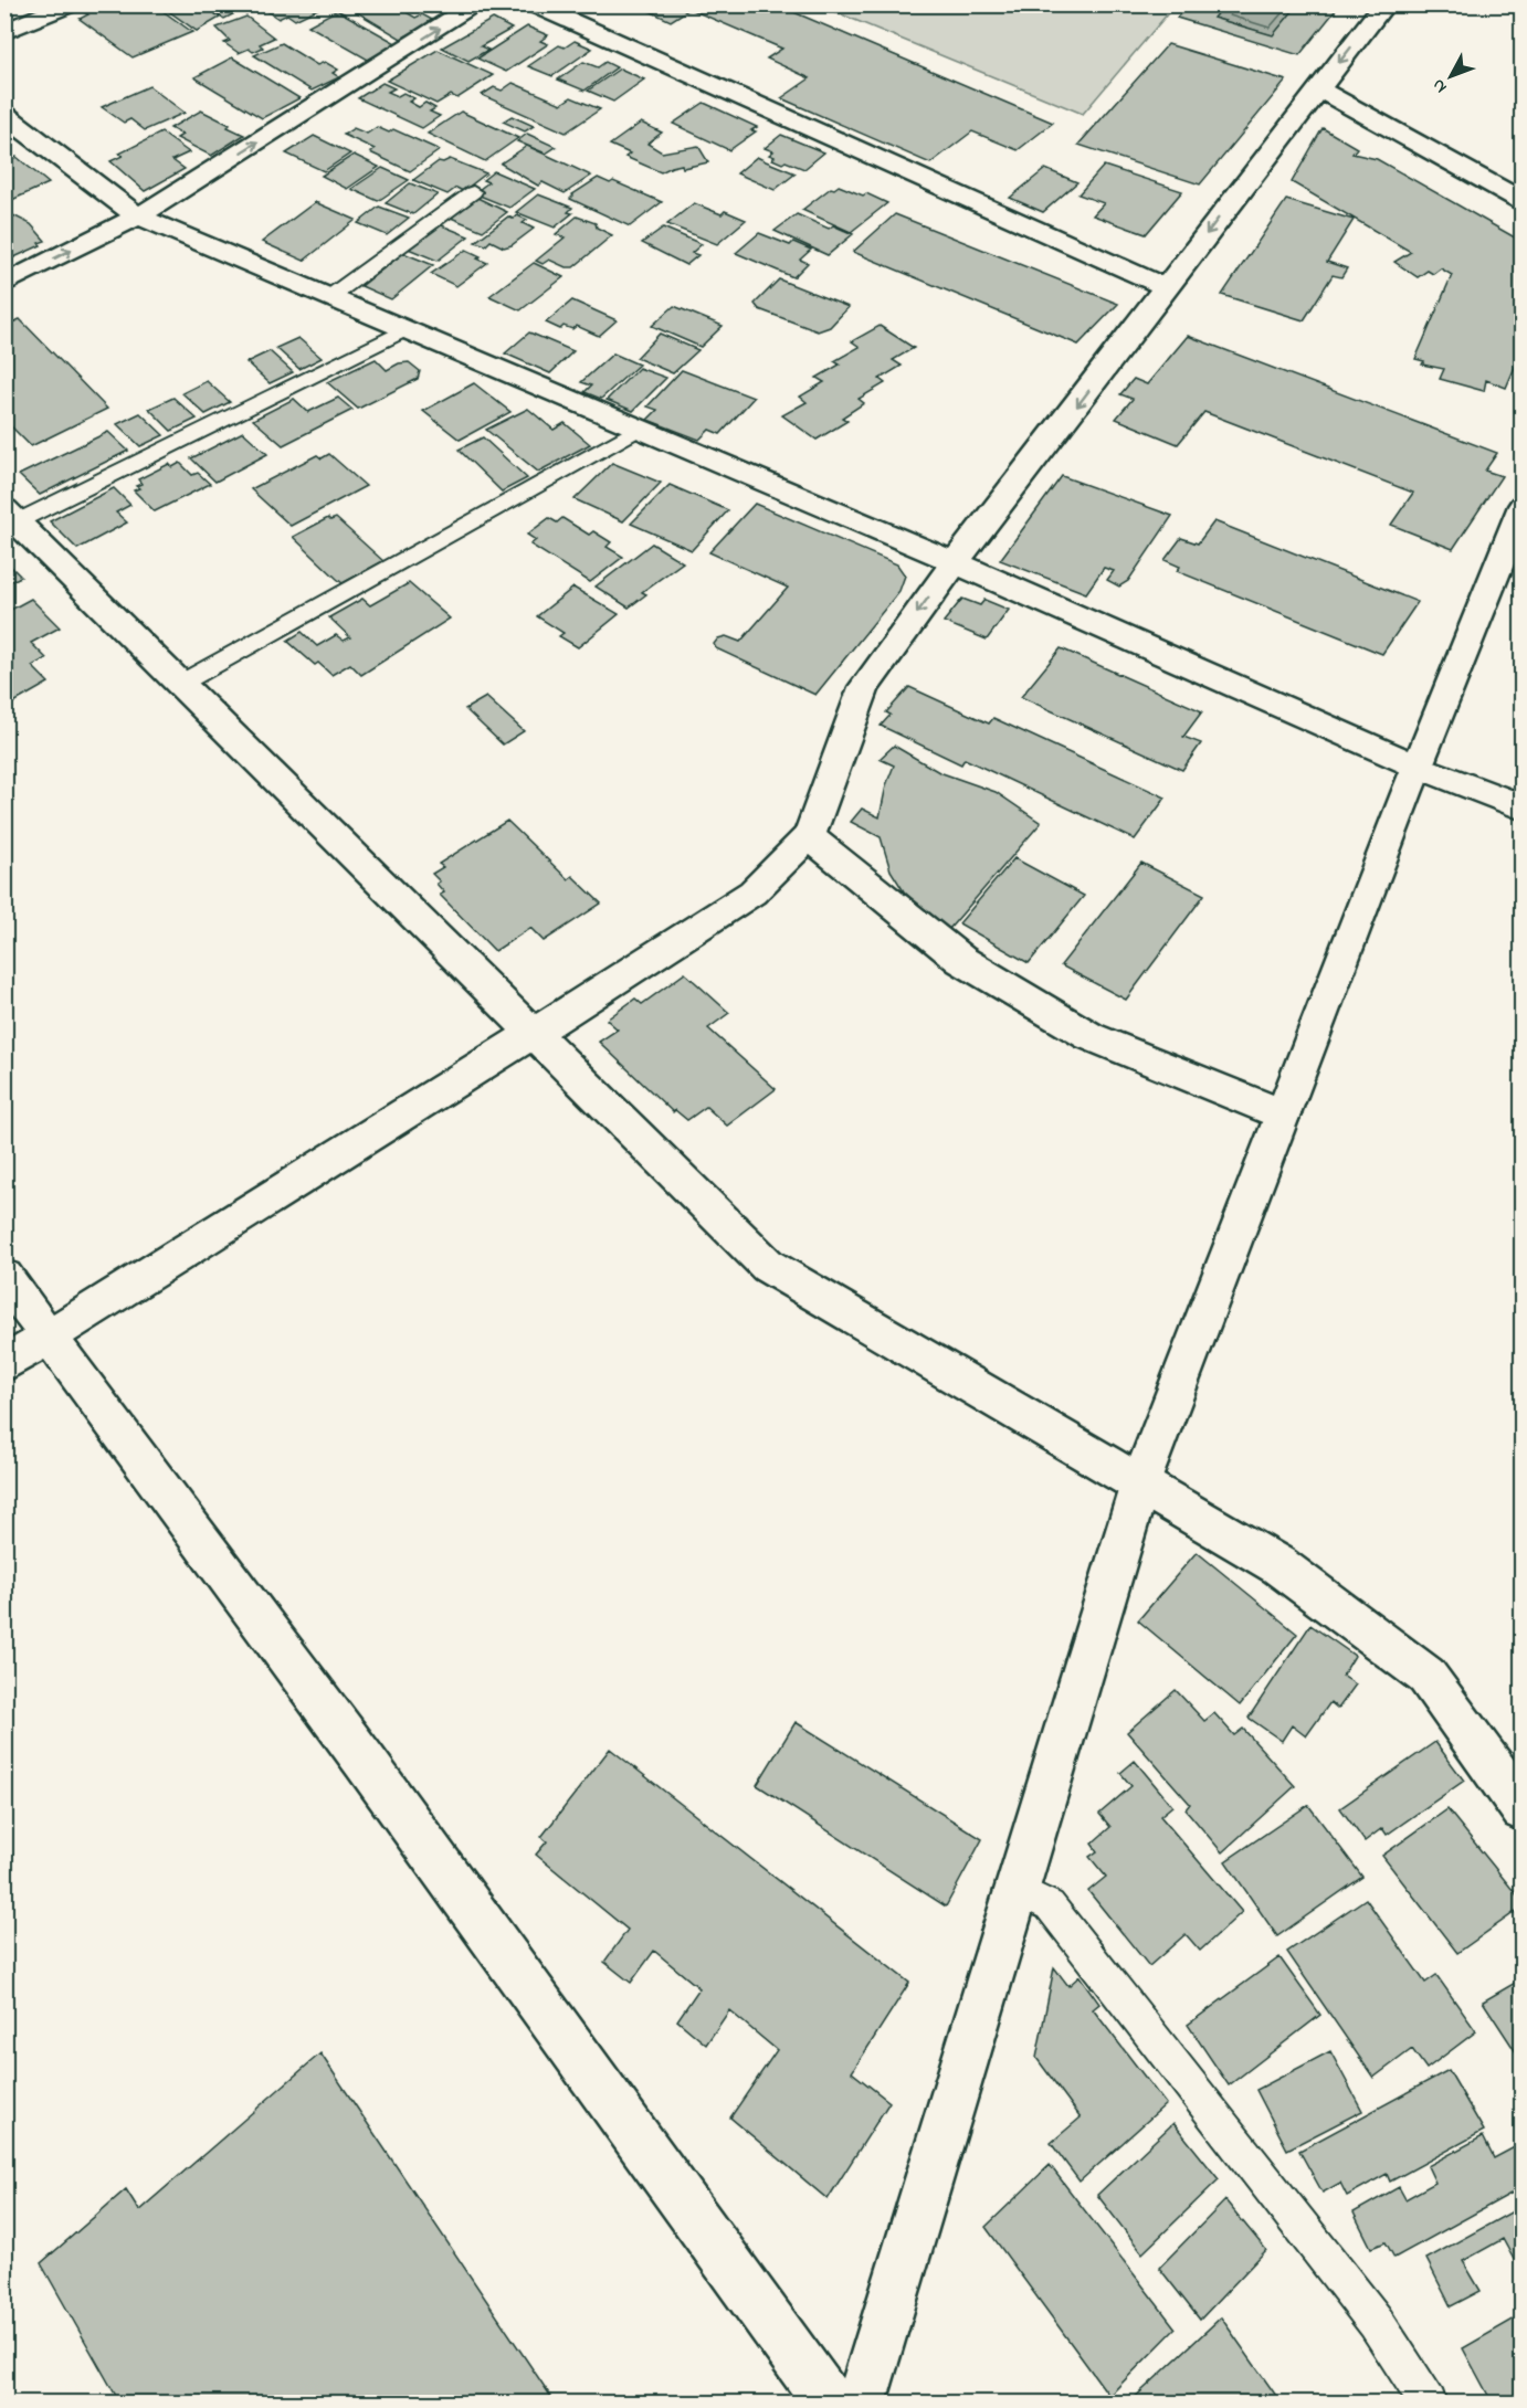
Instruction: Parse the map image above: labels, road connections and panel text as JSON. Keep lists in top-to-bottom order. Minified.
{"north":"bottom left"}
